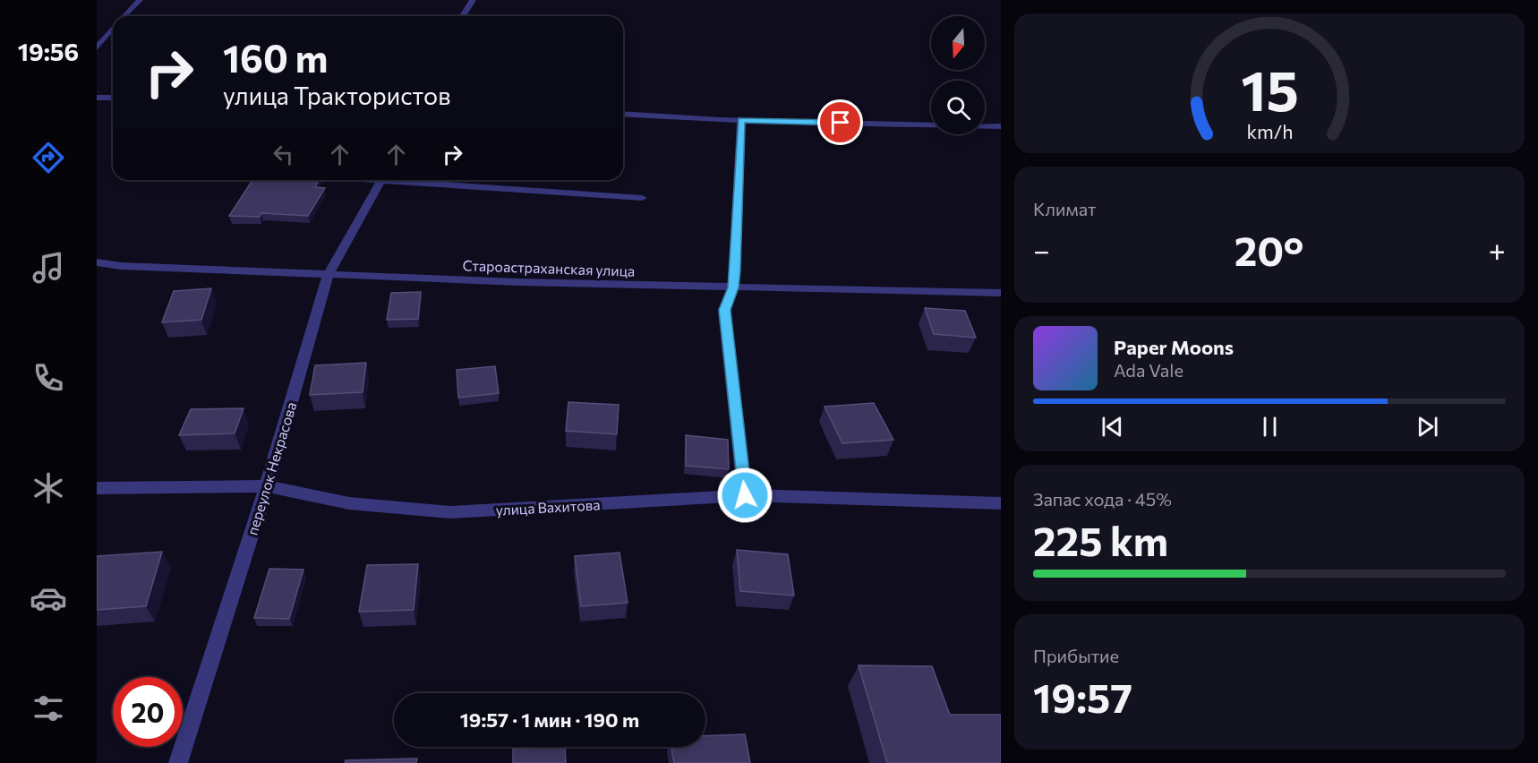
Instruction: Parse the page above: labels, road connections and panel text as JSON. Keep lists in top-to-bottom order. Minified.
{"streets":{"street":["Староастраханская улица","переулок Некрасова","улица Вахитова"]},"crossings":[["Староастраханская улица","переулок Некрасова"],["переулок Некрасова","улица Вахитова"]],"north":"bottom","page":{"tabs":"19:56","turn":["160 m","улица Трактористов"],"tile":["Климат",["Запас хода · 45%","225 km"],["Прибытие","19:57"]],"heat":["−","20°","+"],"song":["Paper Moons","Ada Vale"],"limit":"20","trip":"19:57 · 1 мин · 190 m","gauge":["15","km/h"]}}
